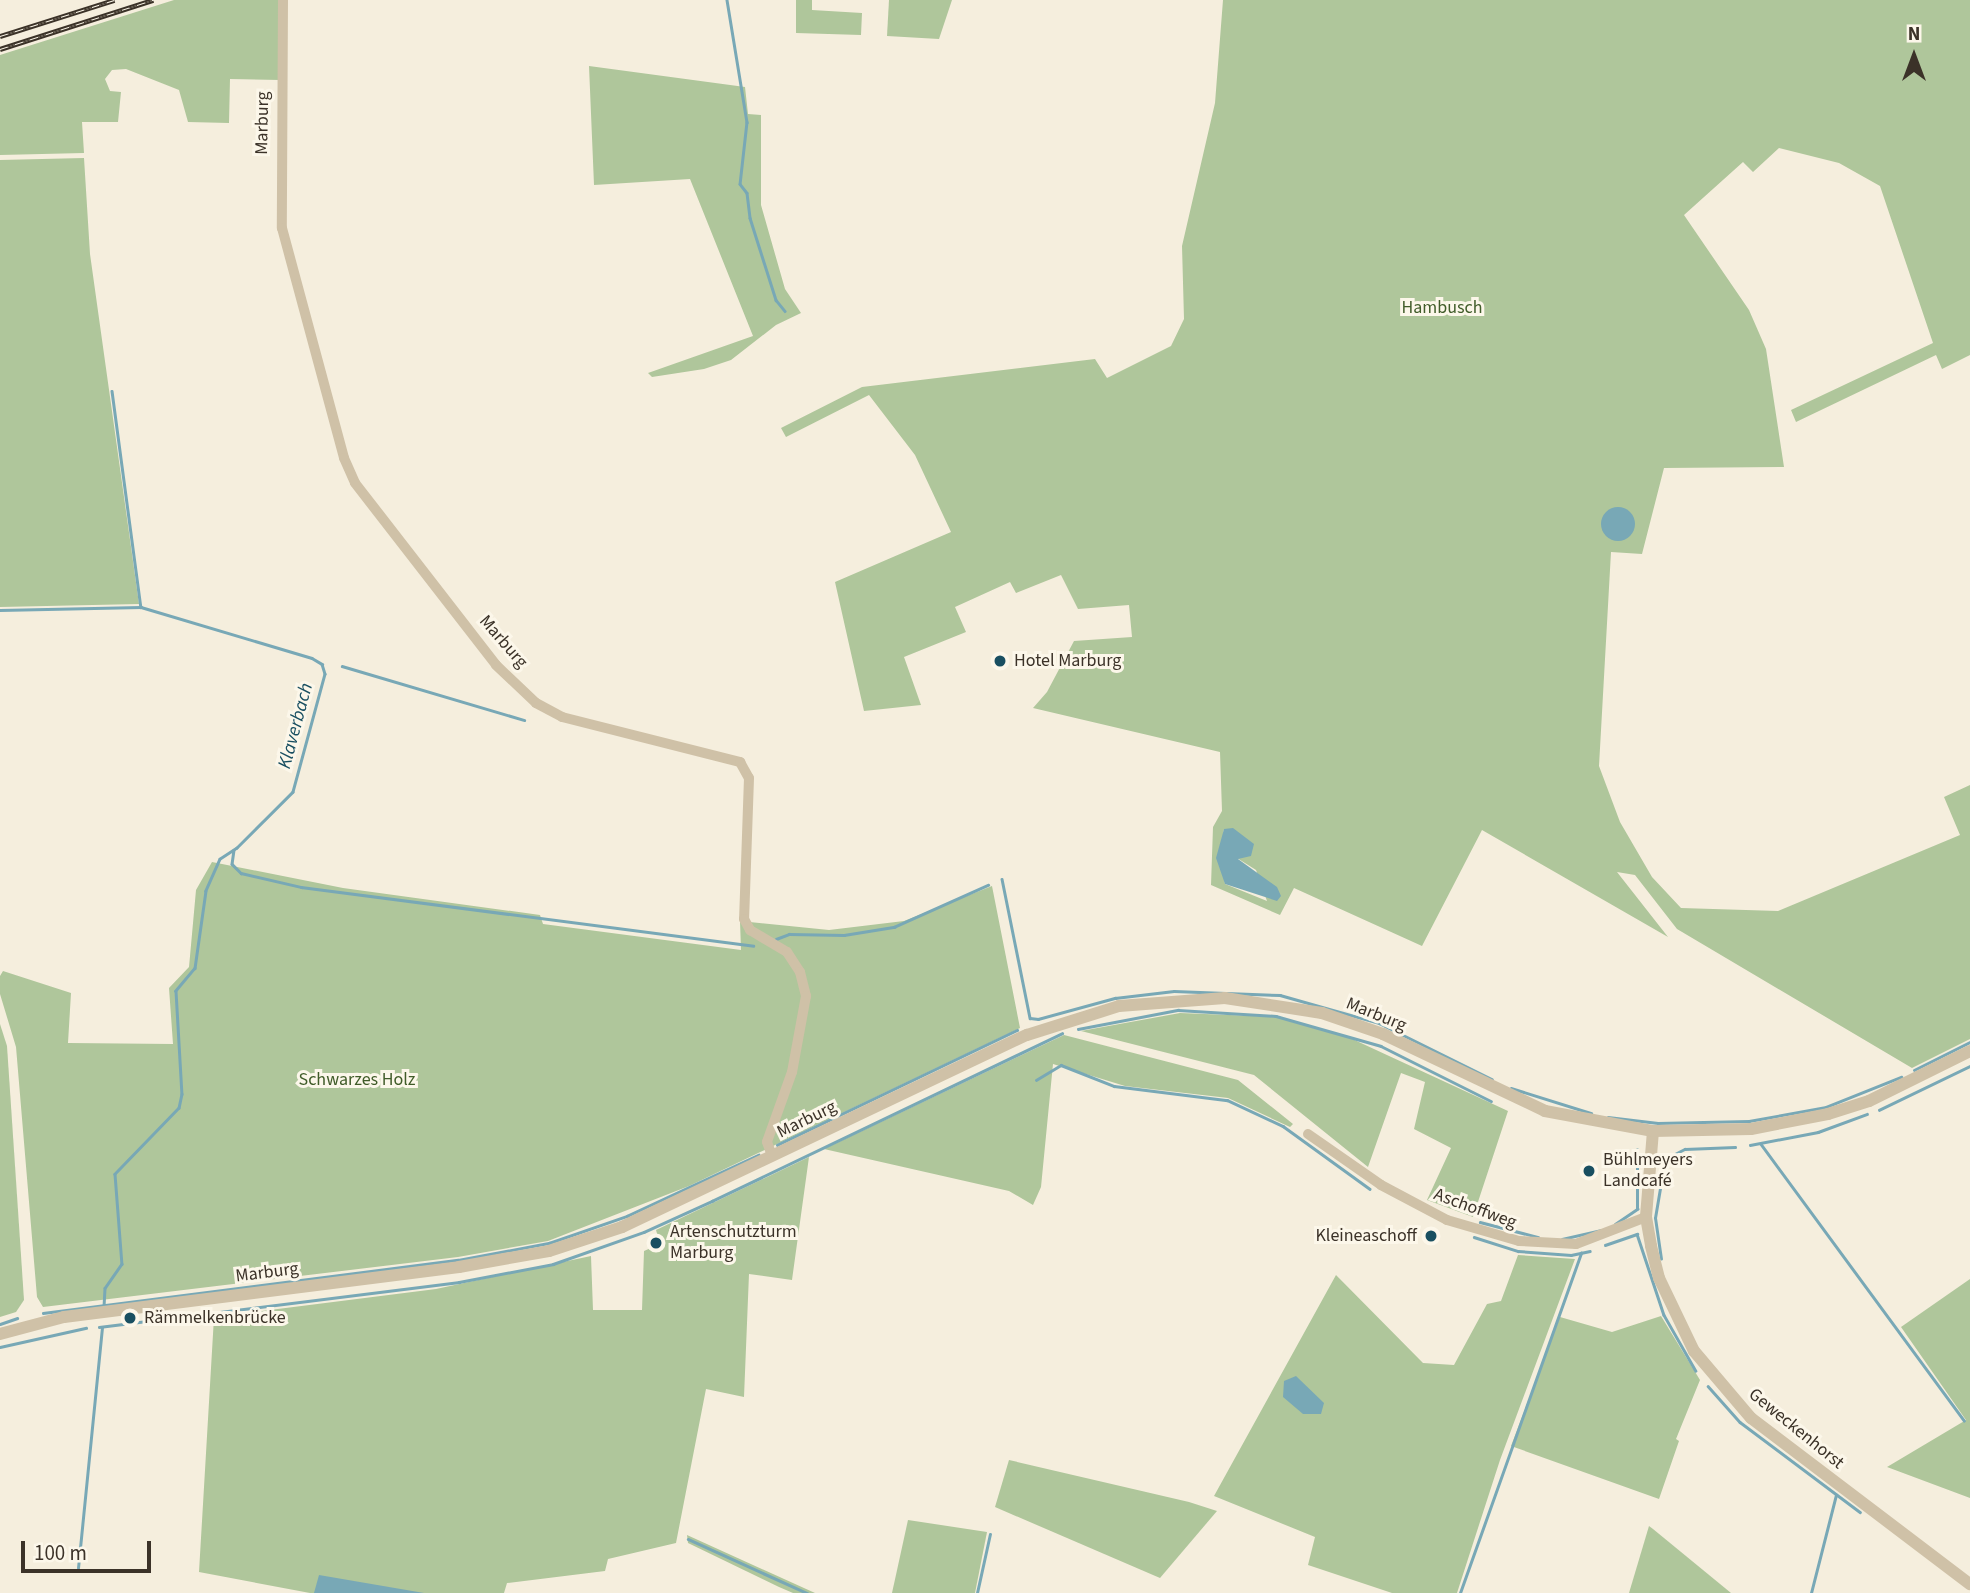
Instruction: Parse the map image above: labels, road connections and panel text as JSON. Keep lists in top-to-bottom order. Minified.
{"streets":{"street":["Marburg","Aschoffweg","Geweckenhorst"]},"crossings":[["Marburg","Geweckenhorst"],["Aschoffweg","Geweckenhorst"]],"water":["Klaverbach"],"parks":["Hambusch","Schwarzes Holz"],"places":["Hotel Marburg","Bühlmeyers Landcafé","Kleineaschoff","Artenschutzturm Marburg","Rämmelkenbrücke"],"scale_bar":"100 m","north":"top"}
